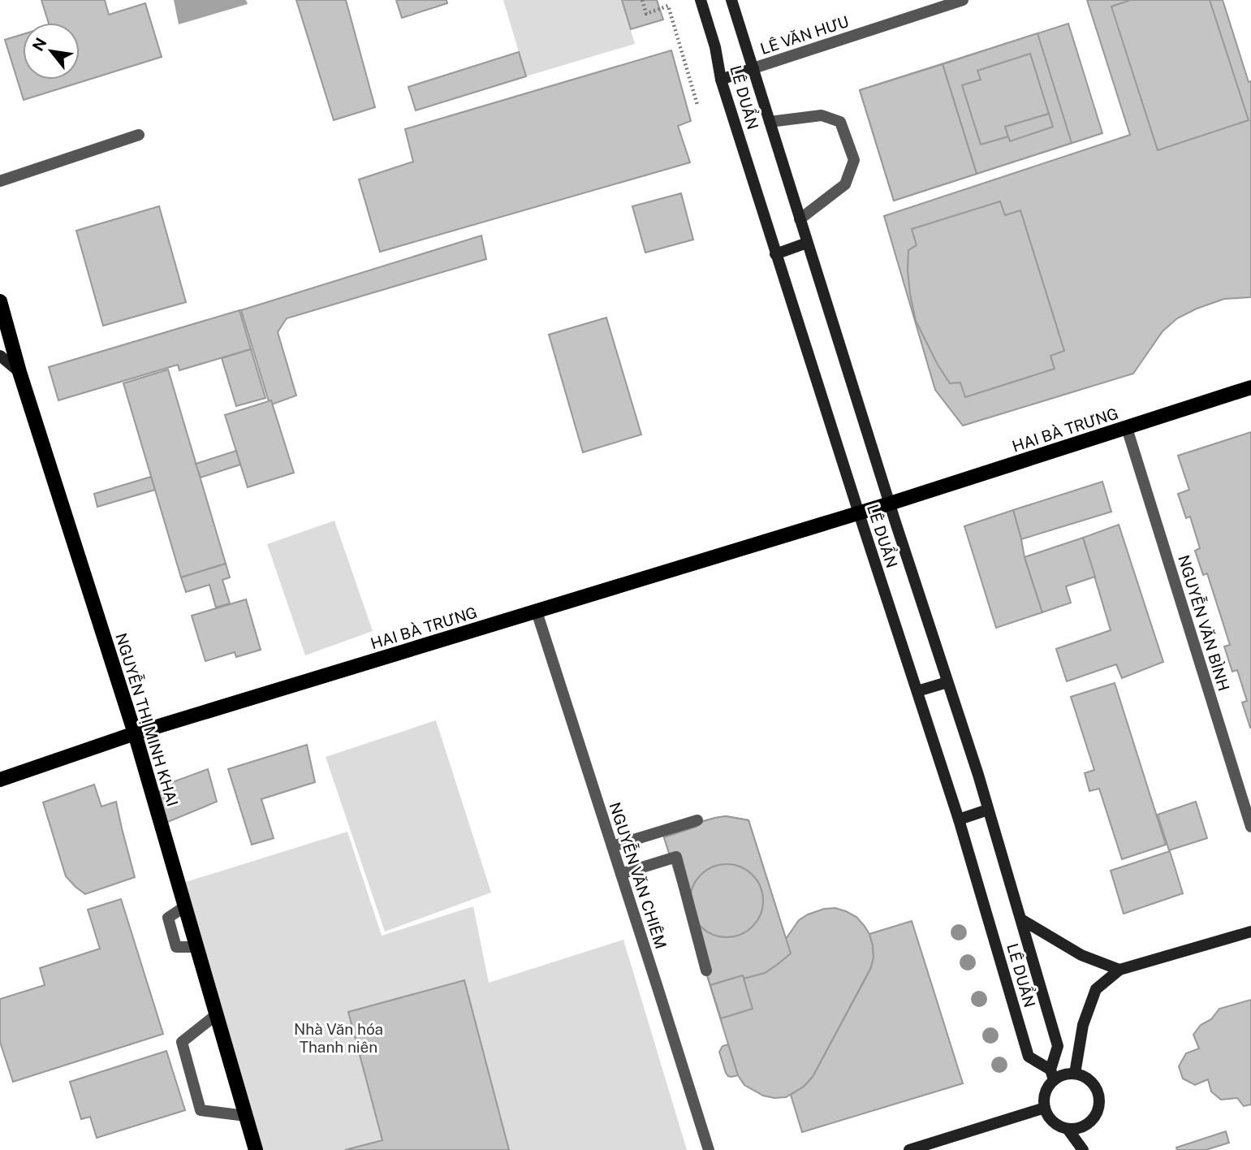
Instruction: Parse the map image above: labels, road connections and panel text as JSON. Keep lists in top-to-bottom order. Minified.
{"streets":{"main road":["LÊ VĂN HƯU","LÊ DUẨN","HAI BÀ TRƯNG","NGUYỄN THỊ MINH KHAI"],"street":["NGUYỄN VĂN BÌNH","NGUYỄN VĂN CHIÊM"]},"crossings":[["LÊ VĂN HƯU","LÊ DUẨN"],["LÊ DUẨN","HAI BÀ TRƯNG"],["HAI BÀ TRƯNG","NGUYỄN VĂN BÌNH"],["HAI BÀ TRƯNG","NGUYỄN THỊ MINH KHAI"],["HAI BÀ TRƯNG","NGUYỄN VĂN CHIÊM"]],"parks":["Nhà Văn hóa Thanh niên"],"north":"top left"}
